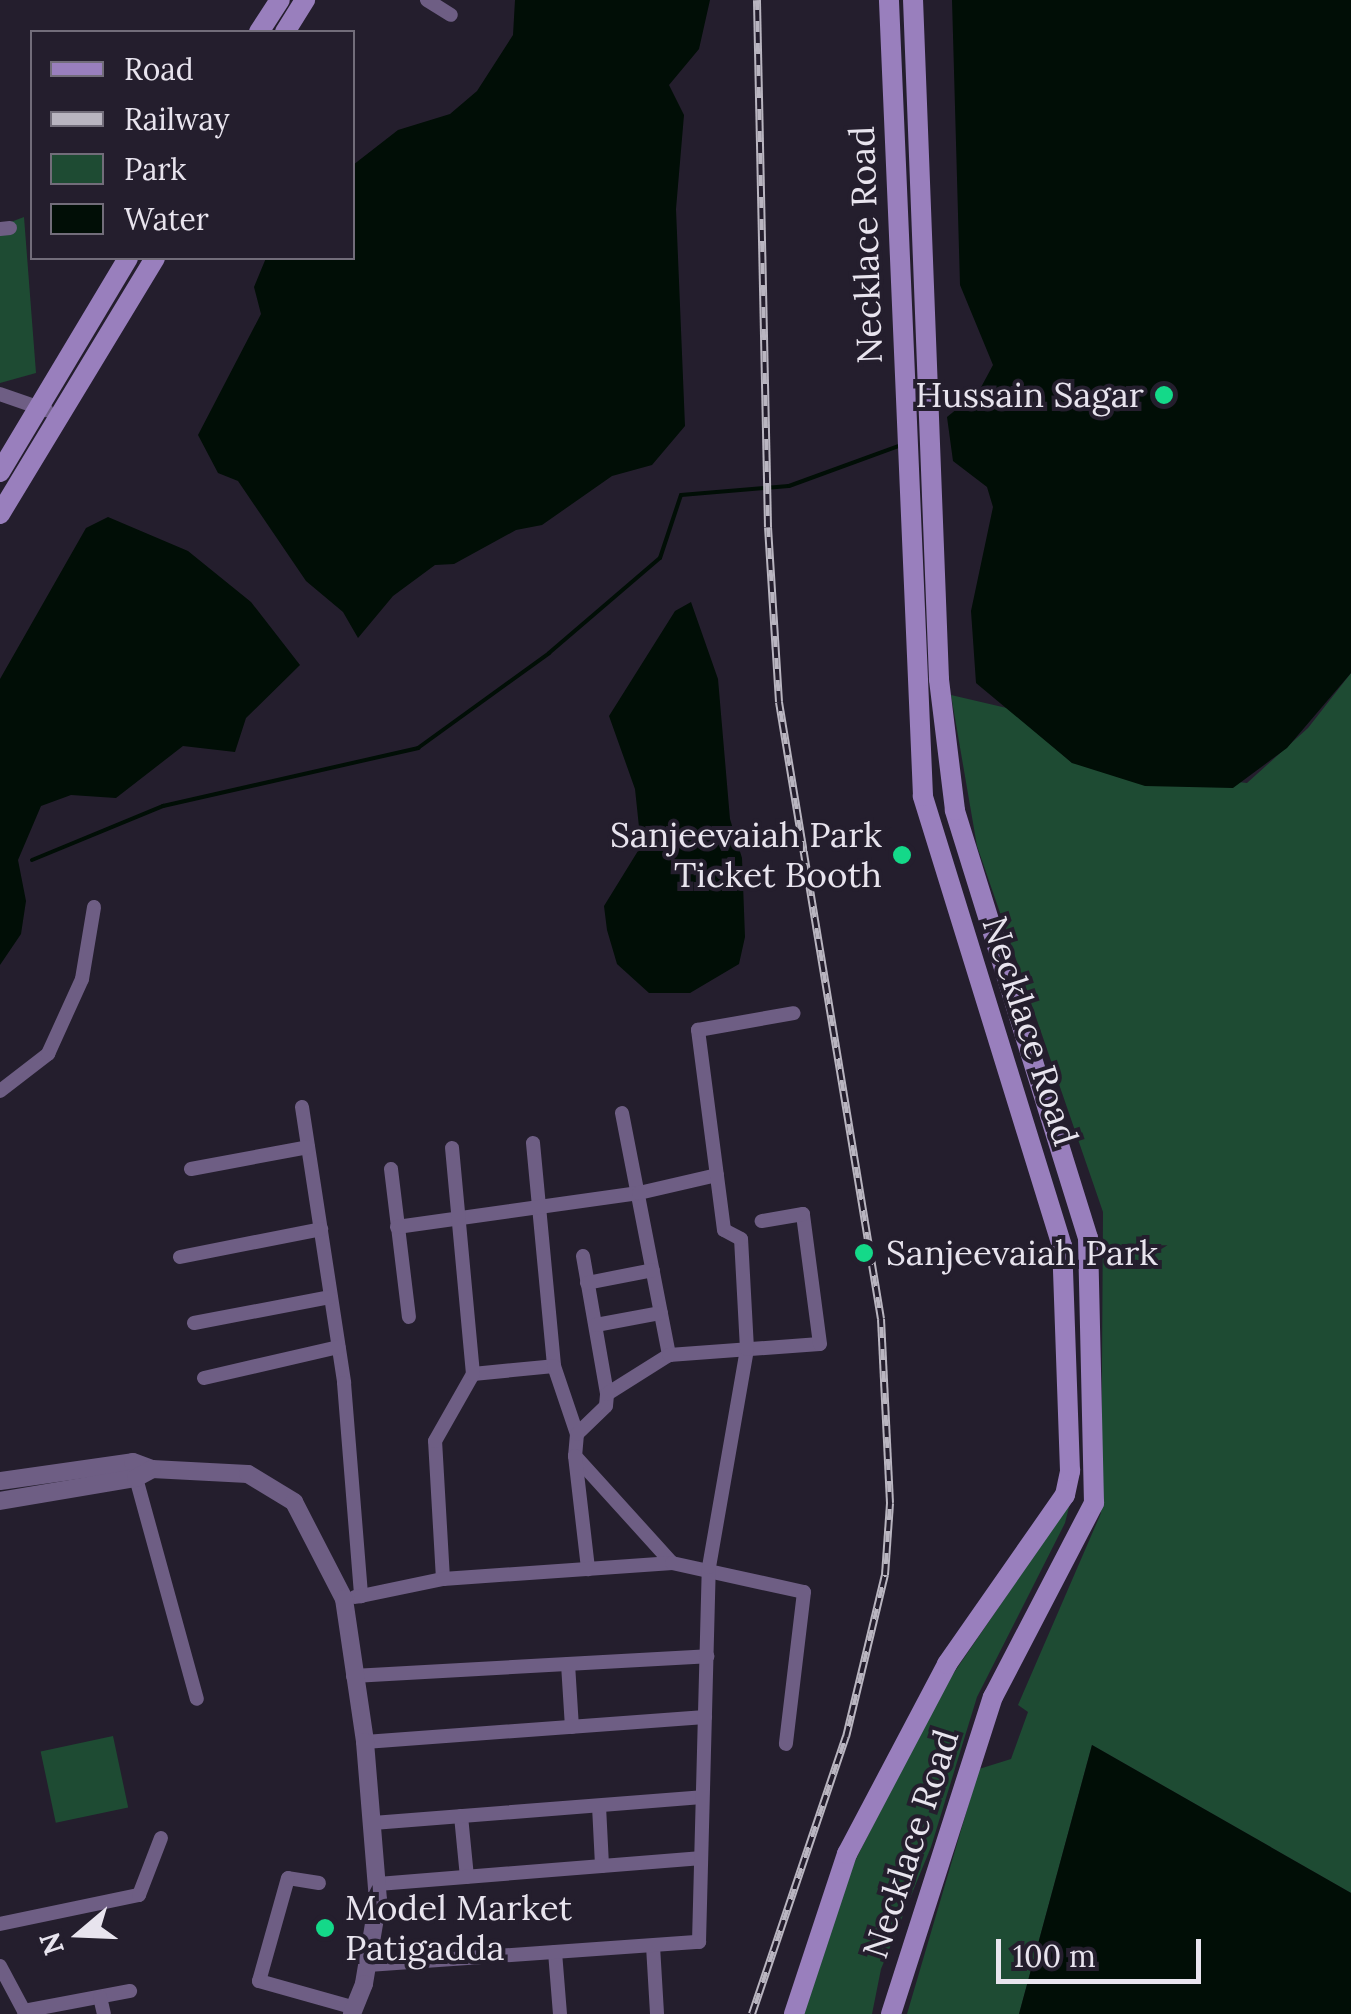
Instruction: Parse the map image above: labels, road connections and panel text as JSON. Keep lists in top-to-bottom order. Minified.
{"streets":{"main road":["Necklace Road"]},"places":["Hussain Sagar","Sanjeevaiah Park Ticket Booth","Sanjeevaiah Park","Model Market Patigadda"],"legend":["Road","Railway","Park","Water"],"scale_bar":"100 m","north":"left"}
